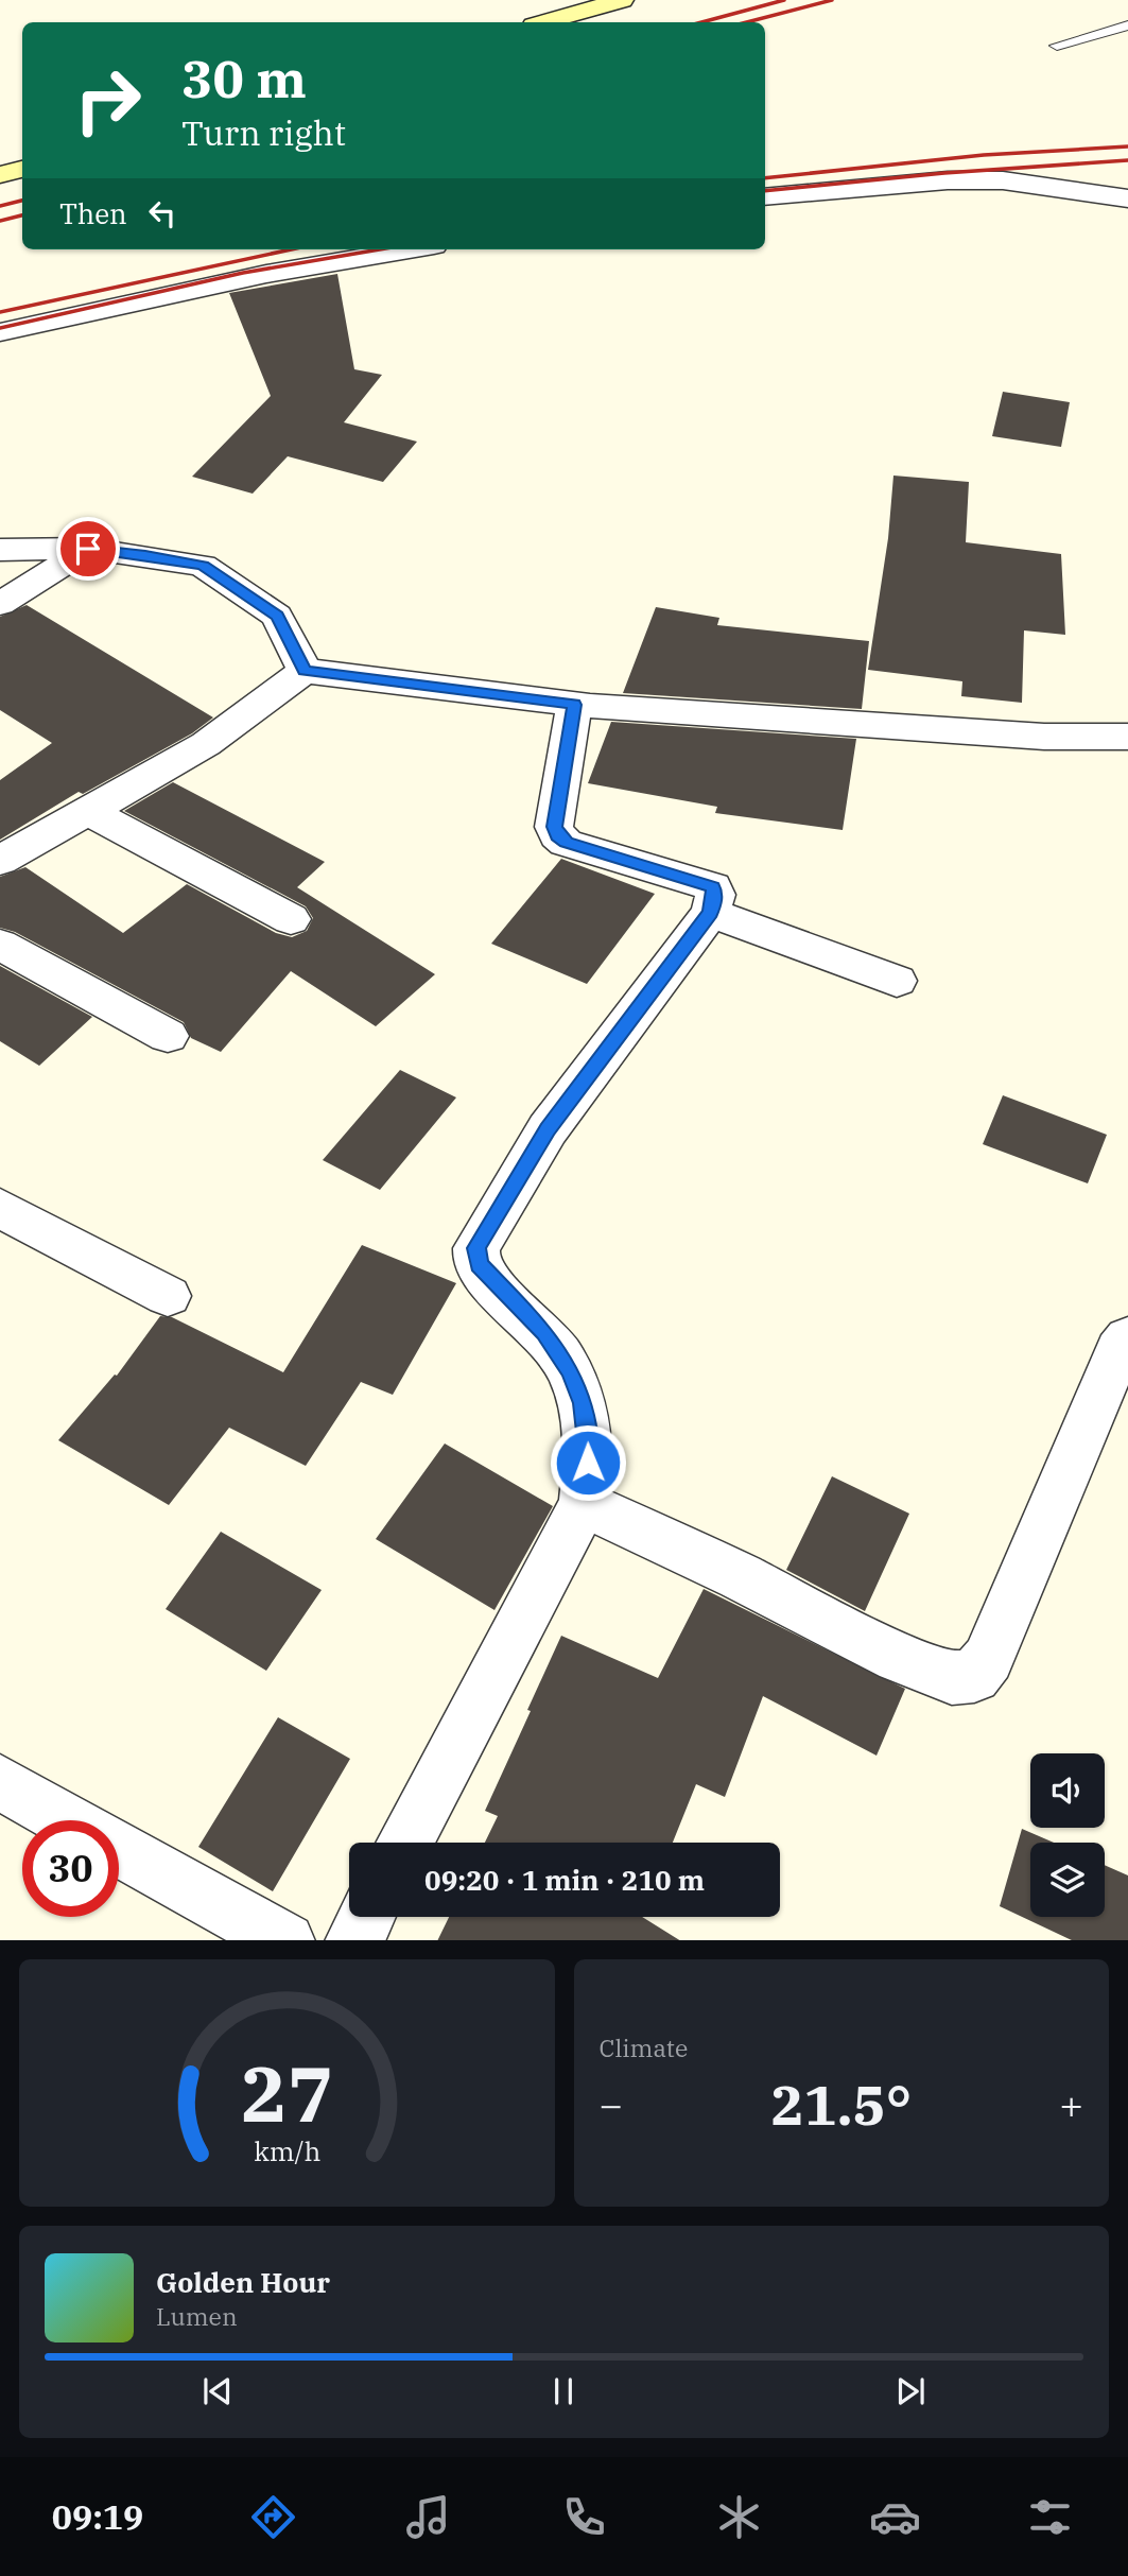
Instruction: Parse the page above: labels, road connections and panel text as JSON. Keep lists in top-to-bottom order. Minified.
{"page":{"turn":["30 m","Turn right"],"then":"Then","limit":"30","trip":"09:20 · 1 min · 210 m","tile":"Climate","heat":["−","21.5°","+"],"song":["Golden Hour","Lumen"],"tabs":"09:19","gauge":["27","km/h"]}}
